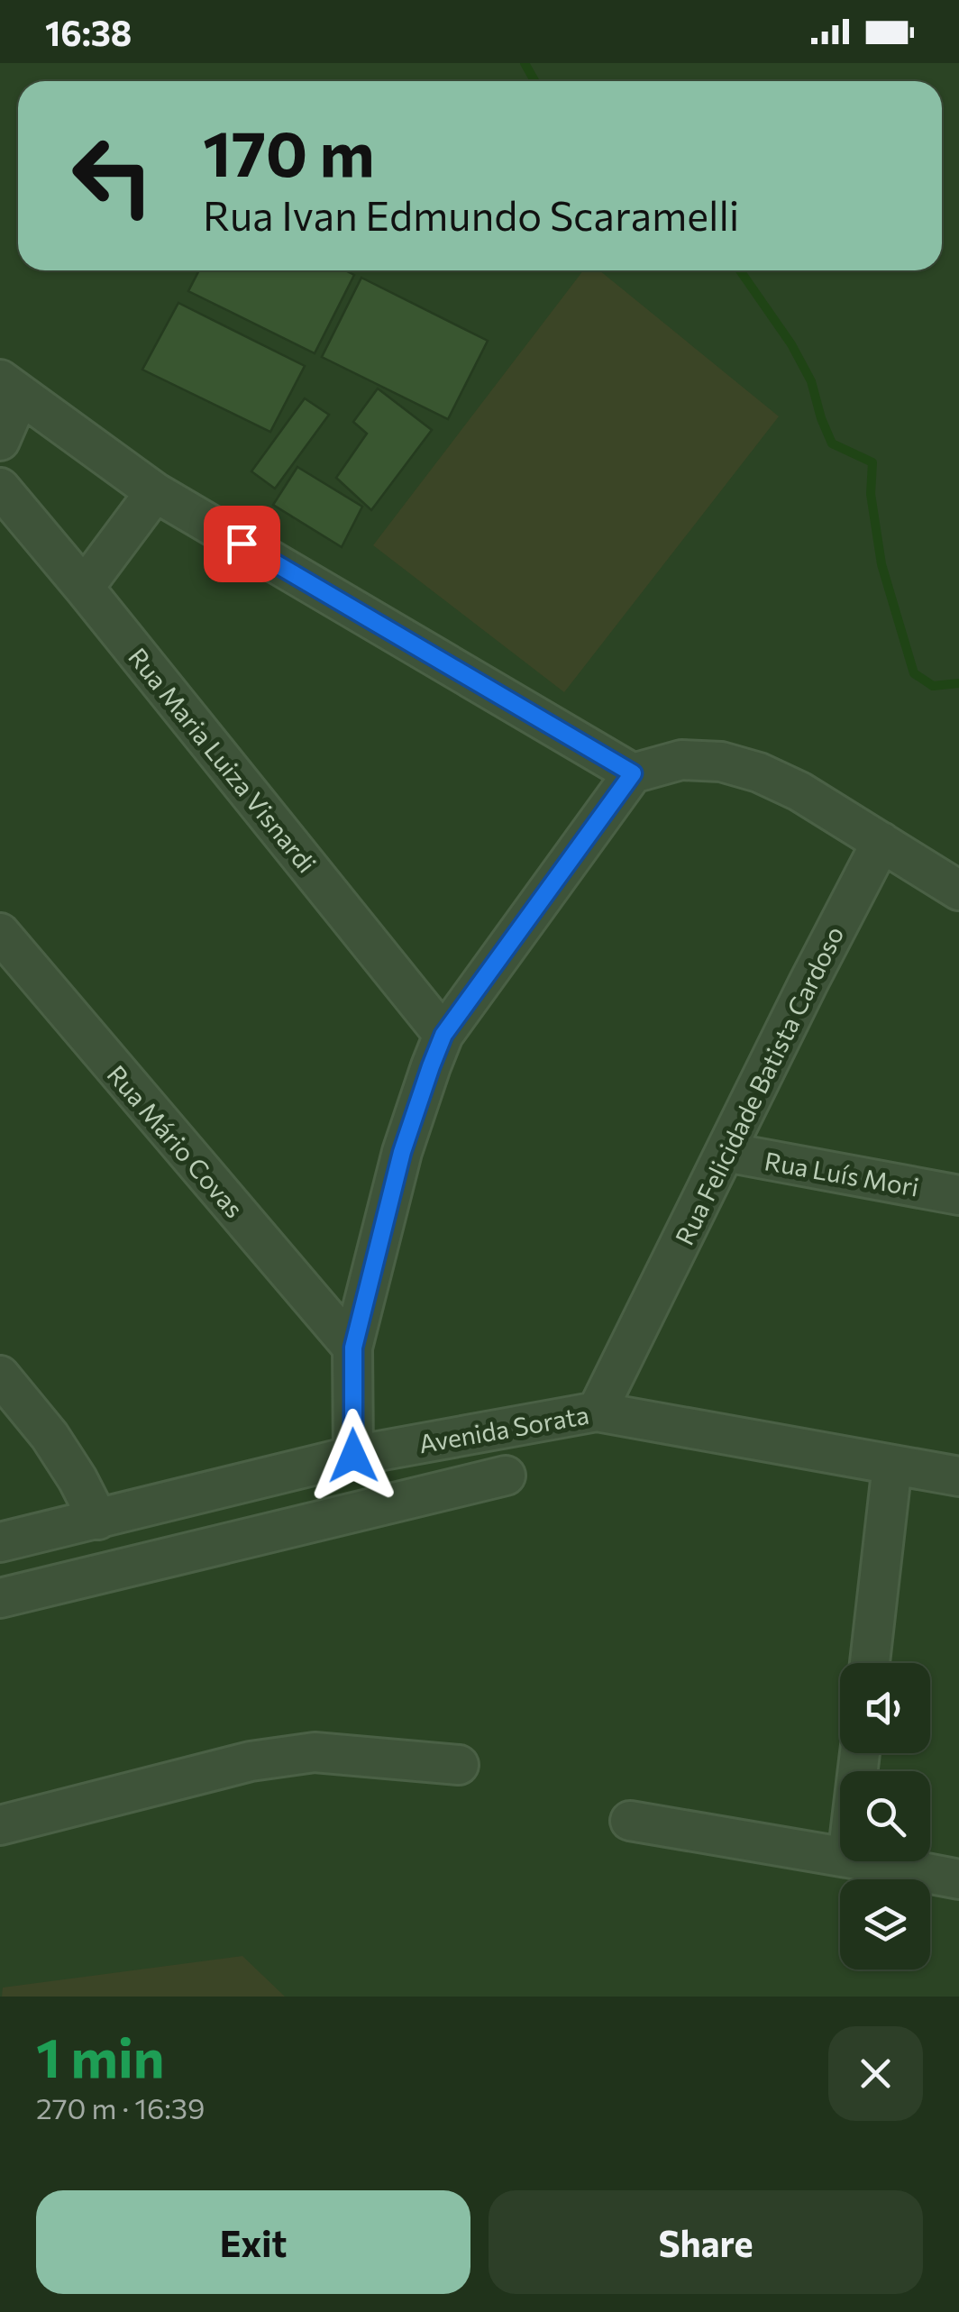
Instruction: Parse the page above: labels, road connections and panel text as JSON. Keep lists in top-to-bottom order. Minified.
{"streets":{"street":["Rua Maria Luiza Visnardi","Rua Felicidade Batista Cardoso","Rua Mário Covas","Rua Luís Mori","Avenida Sorata"]},"crossings":[["Rua Felicidade Batista Cardoso","Rua Luís Mori"],["Rua Felicidade Batista Cardoso","Avenida Sorata"]],"page":{"status":"16:38","turn":["170 m","Rua Ivan Edmundo Scaramelli"],"heading":["1 min","270 m · 16:39"],"buttons":["Exit","Share"]}}
